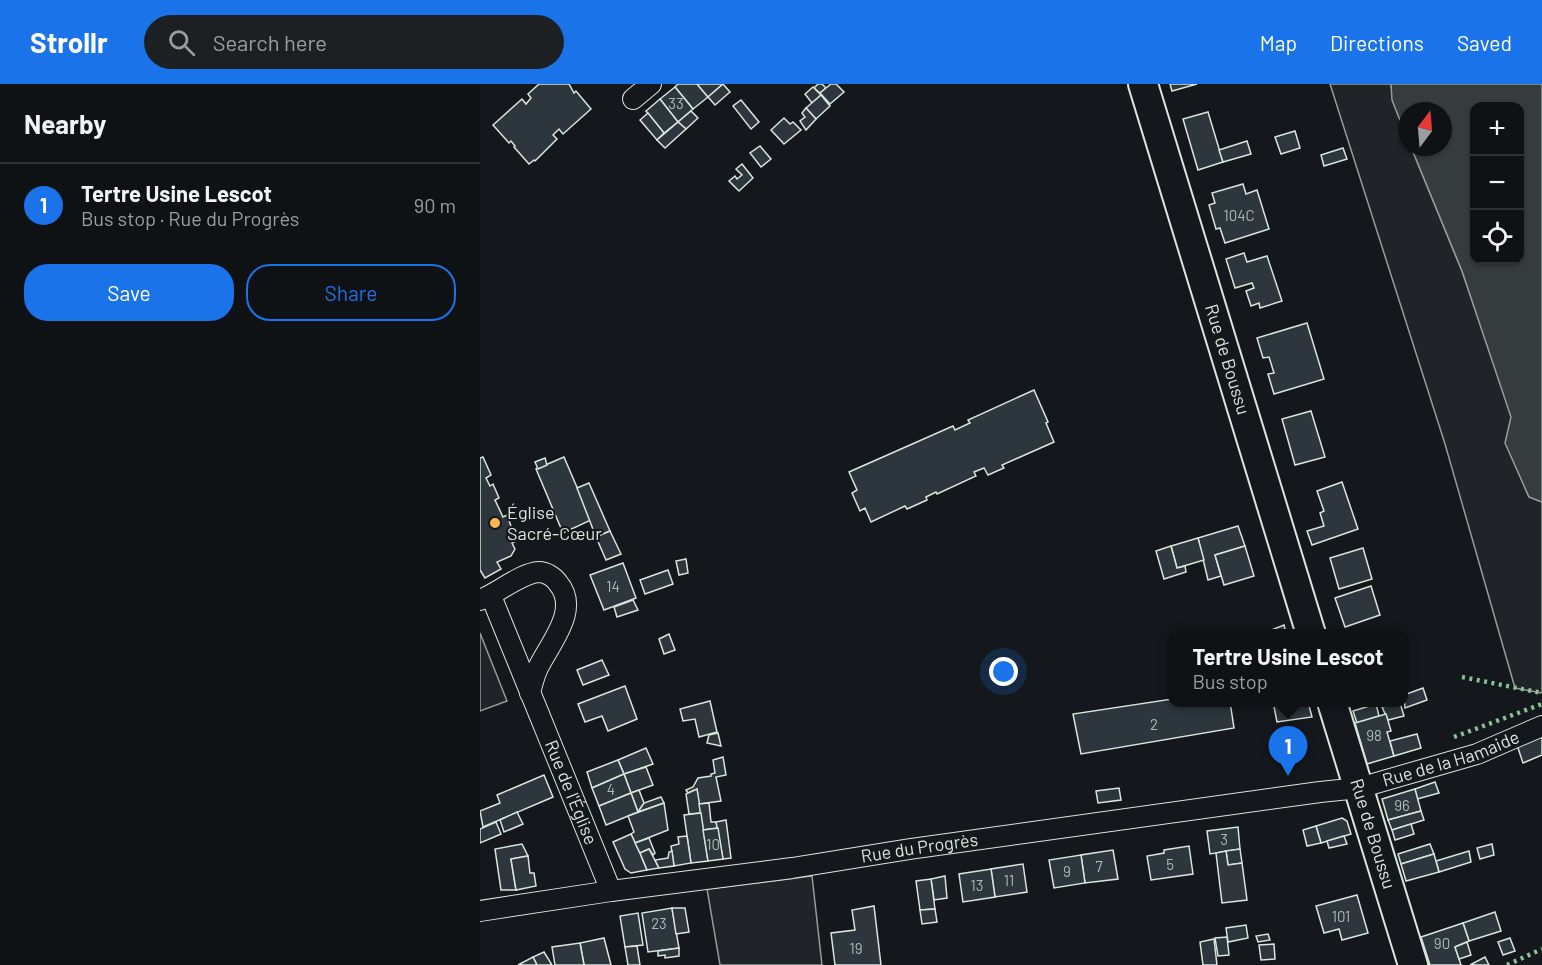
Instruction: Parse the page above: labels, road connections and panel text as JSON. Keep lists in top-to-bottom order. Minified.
{"streets":{"street":["Rue de Boussu","Rue de la Hamaide","Rue de l'Église","Rue du Progrès"]},"crossings":[["Rue de Boussu","Rue de la Hamaide"],["Rue de Boussu","Rue du Progrès"],["Rue de la Hamaide","Rue du Progrès"],["Rue de l'Église","Rue du Progrès"]],"places":["Église Sacré-Cœur"],"house_numbers":["33","104C","14","2","98","4","96","3","10","5","7","9","11","13","101","23","90","19"],"north":"top","page":{"header":"Strollr","search":"Search here","nav":["Map","Directions","Saved"],"heading":"Nearby","map_buttons":["+","−"],"list":[{"mark":"1","name":"Tertre Usine Lescot","note":"Bus stop · Rue du Progrès","value":"90 m"}],"buttons":["Save","Share"],"popup":["Tertre Usine Lescot","Bus stop"],"pins":"1"}}
